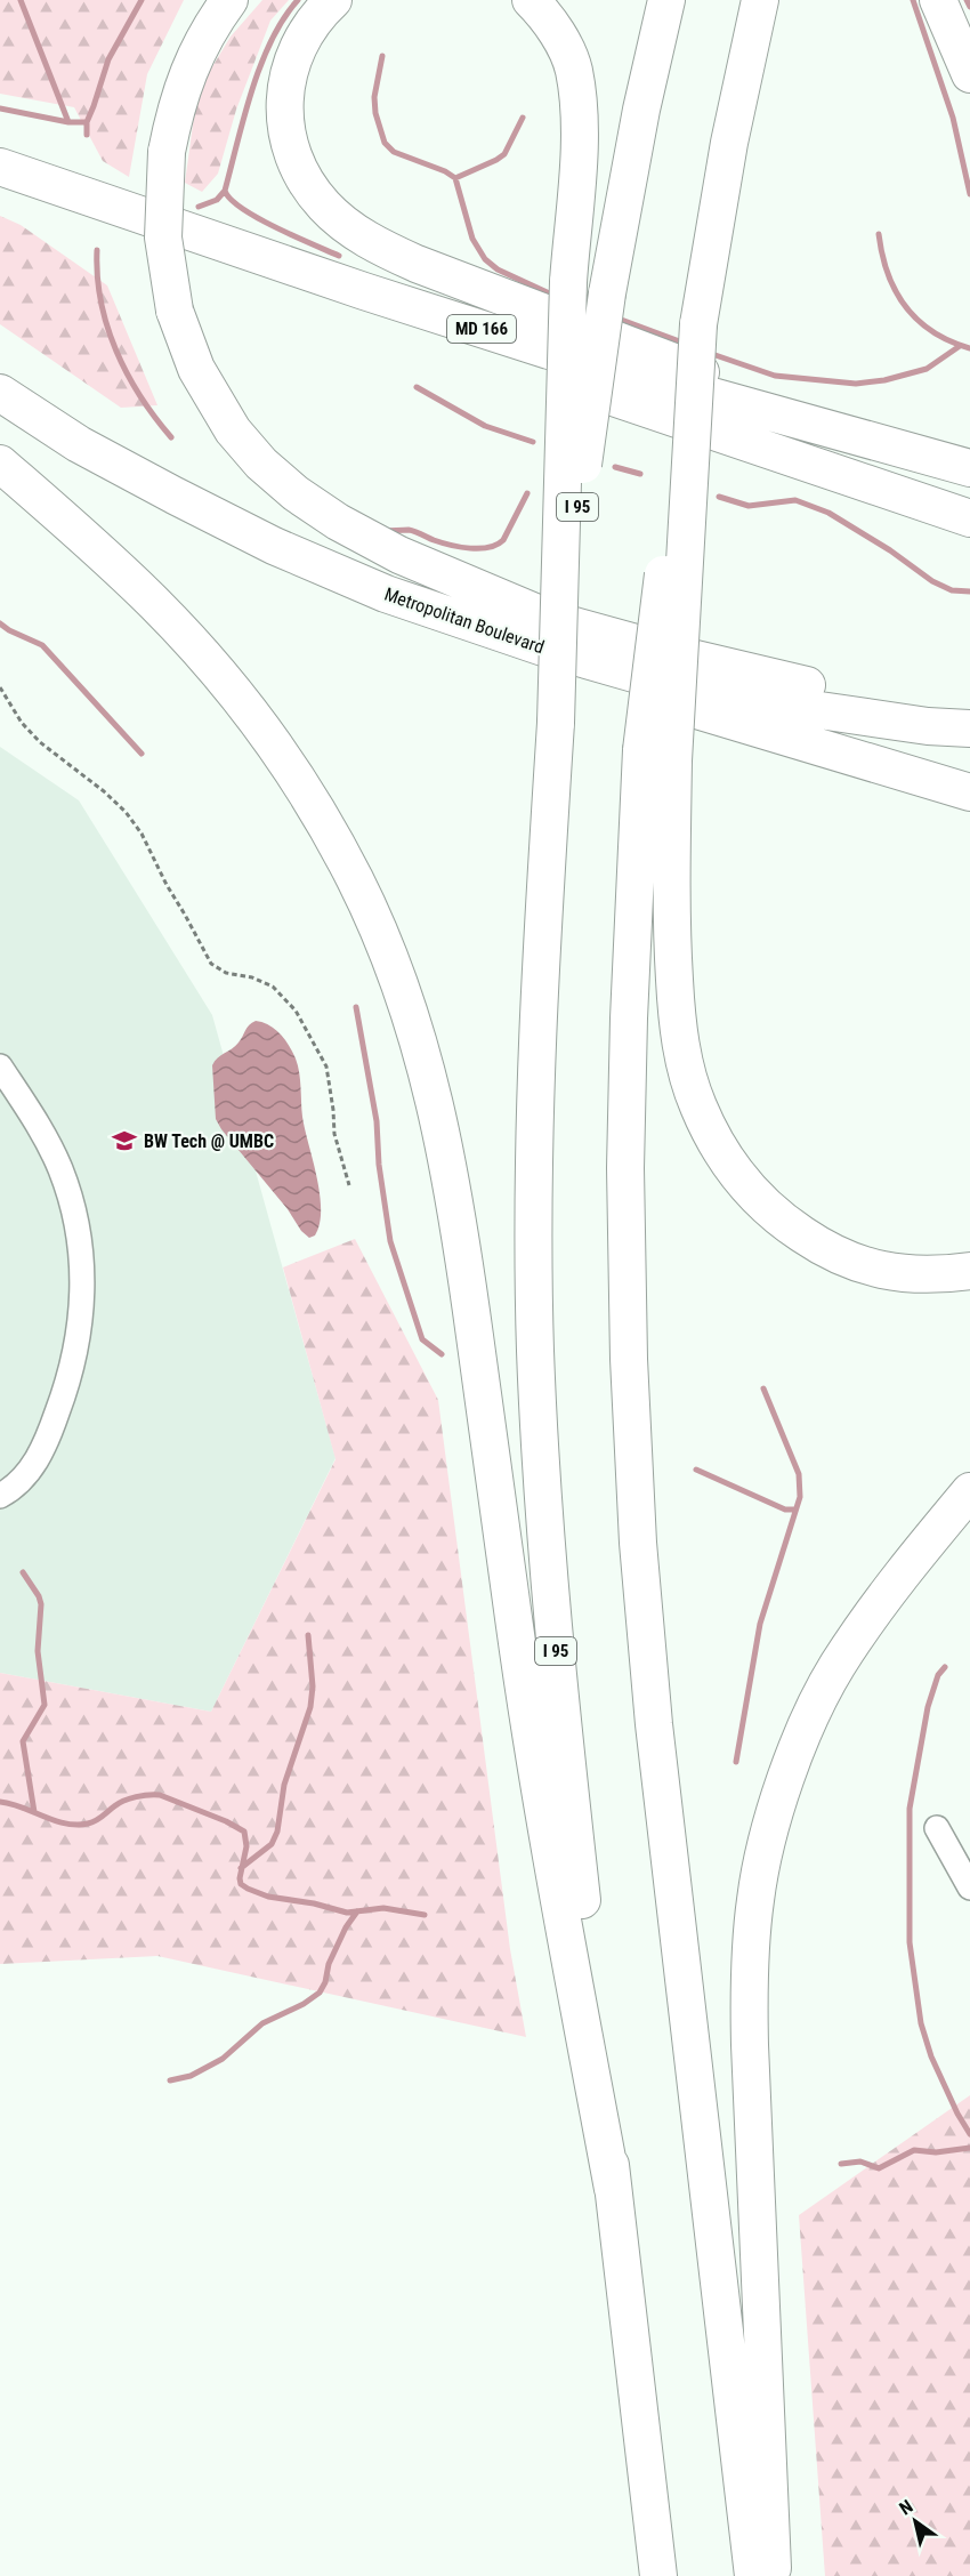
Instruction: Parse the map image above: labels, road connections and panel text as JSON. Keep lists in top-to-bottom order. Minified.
{"streets":{"highway":["MD 166","I 95","Metropolitan Boulevard"]},"places":{"school or university":["BW Tech @ UMBC"]},"north":"top left"}
